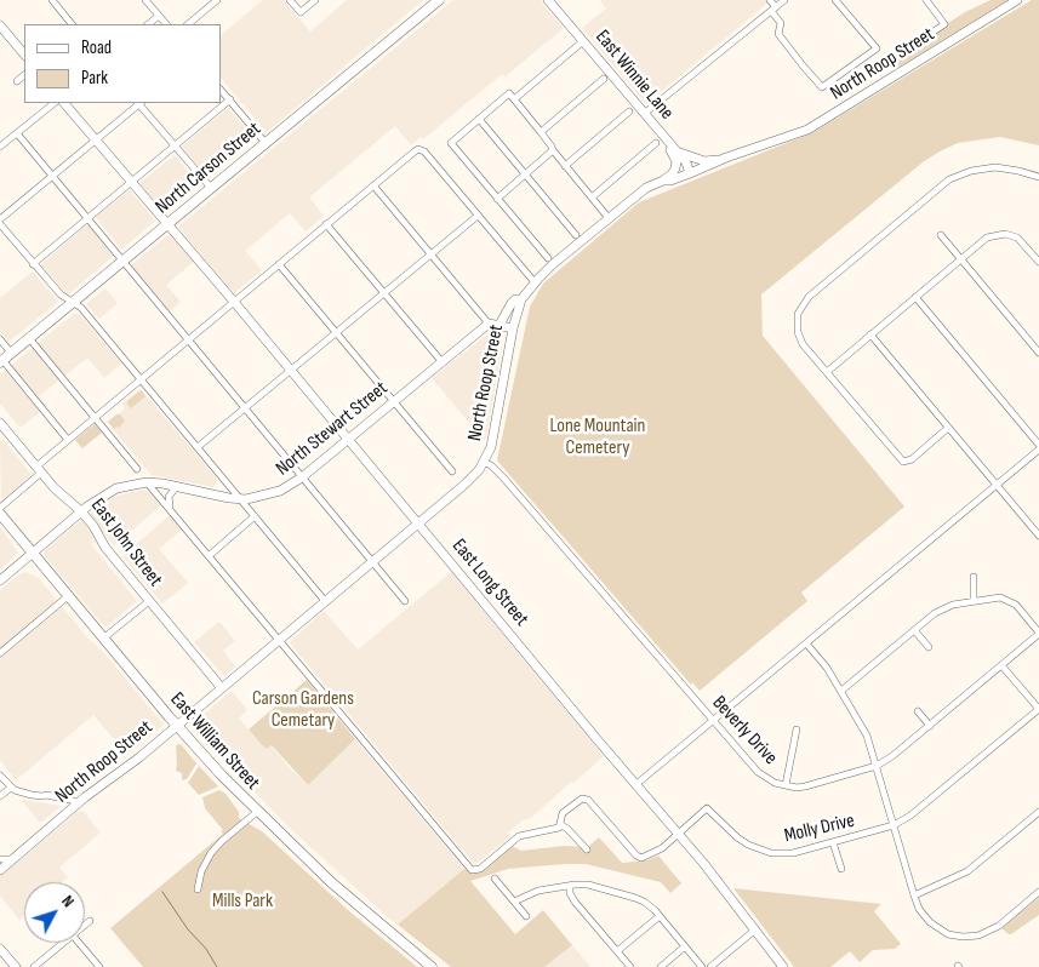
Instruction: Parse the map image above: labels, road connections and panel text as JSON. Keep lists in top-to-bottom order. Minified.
{"streets":{"main road":["North Carson Street","East William Street"],"street":["North Roop Street","East Winnie Lane","North Stewart Street","East John Street","East Long Street","Beverly Drive","Molly Drive"]},"crossings":[["North Roop Street","East Winnie Lane"],["North Roop Street","East John Street"],["North Roop Street","East Long Street"],["North Roop Street","Beverly Drive"],["North Roop Street","East William Street"],["North Carson Street","East Long Street"],["North Stewart Street","East John Street"],["North Stewart Street","East Long Street"],["North Stewart Street","East William Street"],["East Long Street","Molly Drive"]],"parks":["Lone Mountain Cemetery","Carson Gardens Cemetary","Mills Park"],"legend":["Road","Park"],"north":"top right"}
